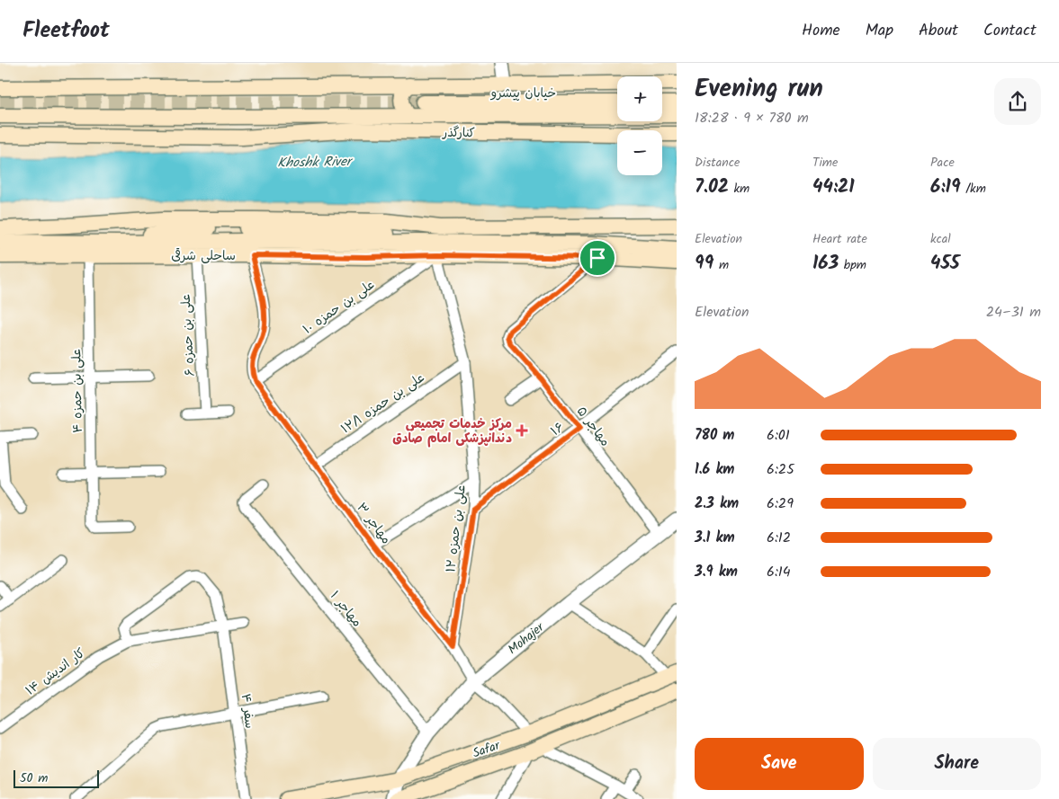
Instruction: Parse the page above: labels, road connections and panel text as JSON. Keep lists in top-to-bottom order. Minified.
{"streets":{"main road":["خیابان پیشرو","کنارگذر","ساحلی شرقی","Safar"],"street":["۱۰ علی بن حمزه","۶ علی بن حمزه","۴ علی بن حمزه","۱۲/۱ علی بن حمزه","۵ مهاجر","۱۶","۳ مهاجر","۱۲ علی بن حمزه","۱ مهاجر","Mohajer","۱۴ کار اندیش","۴ سفر"]},"crossings":[["ساحلی شرقی","۱۰ علی بن حمزه"],["ساحلی شرقی","۶ علی بن حمزه"],["ساحلی شرقی","۴ علی بن حمزه"],["ساحلی شرقی","۵ مهاجر"],["ساحلی شرقی","۱۲ علی بن حمزه"],["۱۰ علی بن حمزه","۳ مهاجر"],["۱۰ علی بن حمزه","۱۲ علی بن حمزه"],["۱۲/۱ علی بن حمزه","۳ مهاجر"],["۱۲/۱ علی بن حمزه","۱۲ علی بن حمزه"],["۵ مهاجر","۱۶"],["۵ مهاجر","Mohajer"],["۱۶","۱۲ علی بن حمزه"],["۳ مهاجر","۱۲ علی بن حمزه"],["۳ مهاجر","Mohajer"],["۳ مهاجر","Safar"],["۱ مهاجر","Mohajer"],["Mohajer","Safar"],["۱۴ کار اندیش","۴ سفر"]],"water":["Khoshk River"],"places":{"health":["مرکز خدمات تجمیعی دندانپزشکی امام صادق"]},"scale_bar":"50 m","page":{"header":"Fleetfoot","nav":["Home","Map","About","Contact"],"heading":["Evening run","18:28 · 9 × 780 m"],"map_buttons":["+","−"],"stats":[["Distance","7.02 km"],["Time","44:21"],["Pace","6:19 /km"],["Elevation","99 m"],["Heart rate","163 bpm"],["kcal","455"]],"chart":["Elevation","24–31 m"],"list":[{"name":"780 m","note":"6:01"},{"name":"1.6 km","note":"6:25"},{"name":"2.3 km","note":"6:29"},{"name":"3.1 km","note":"6:12"},{"name":"3.9 km","note":"6:14"}],"buttons":["Save","Share"],"scale":"50 m"}}
